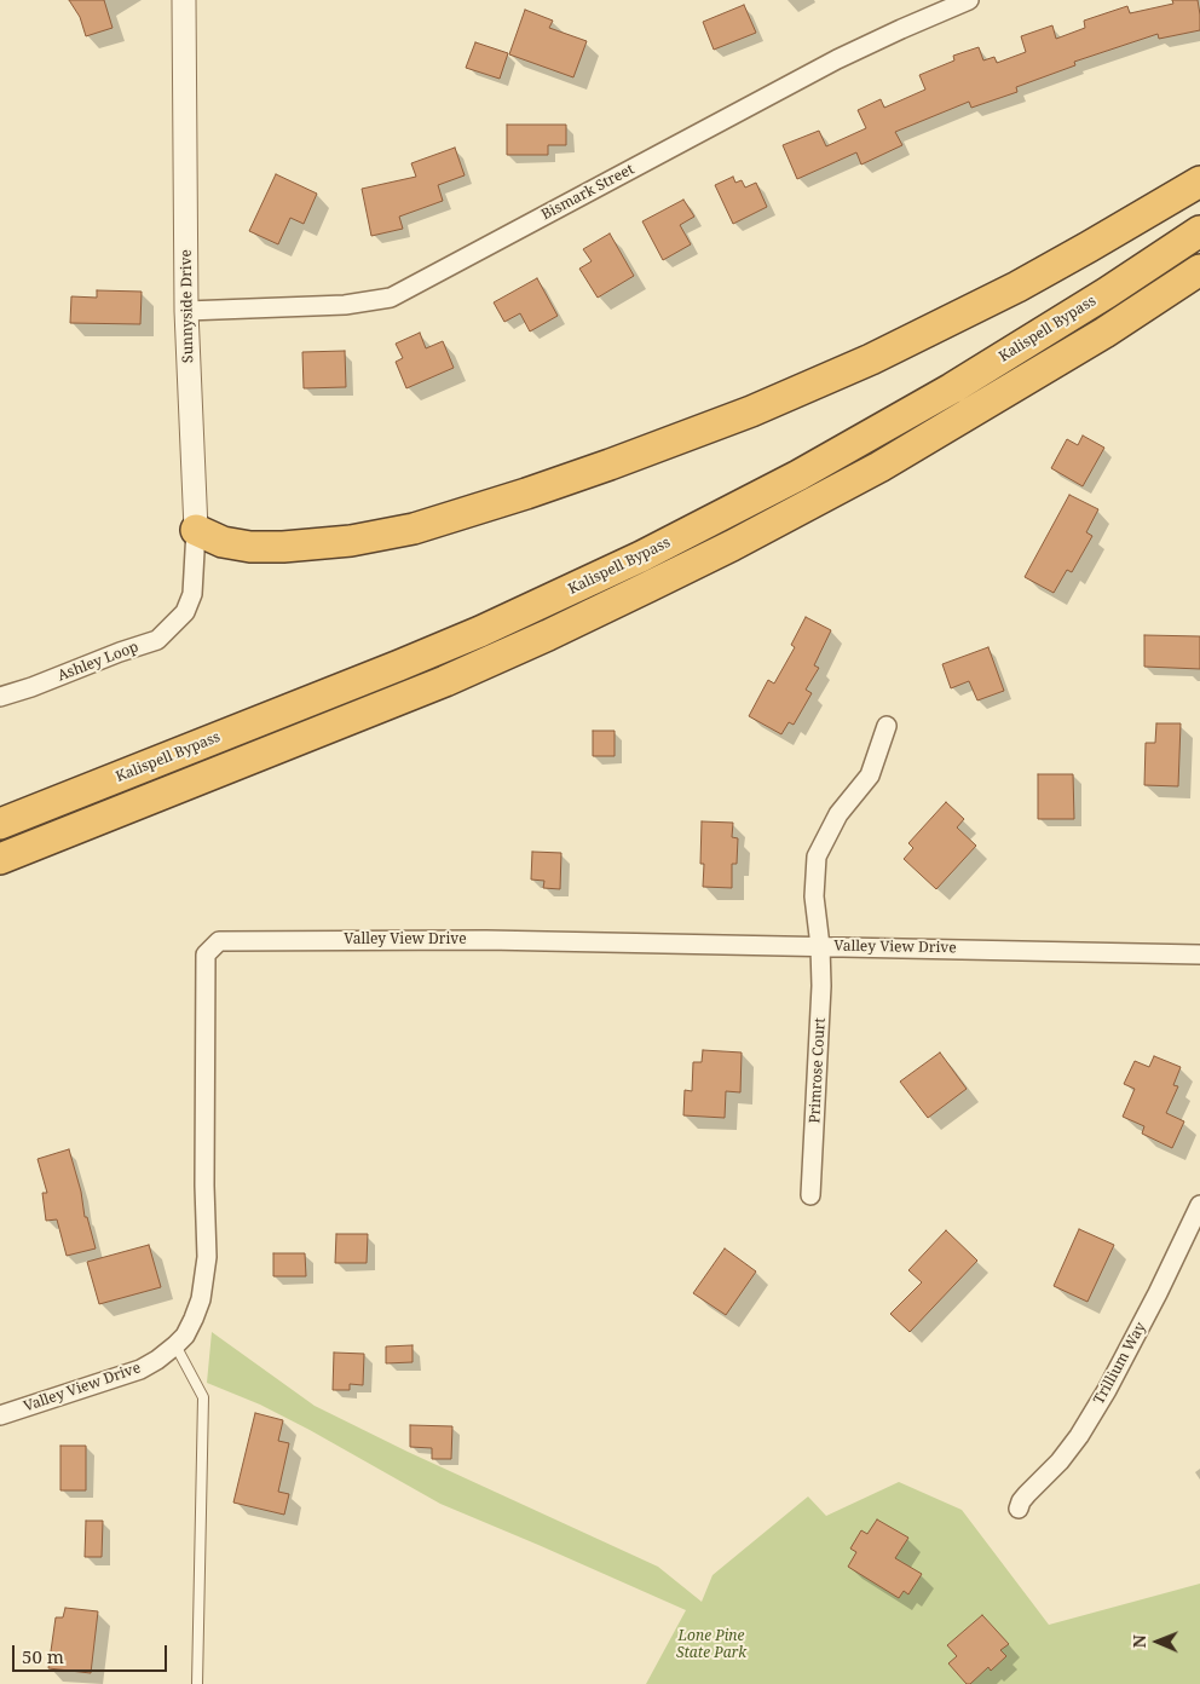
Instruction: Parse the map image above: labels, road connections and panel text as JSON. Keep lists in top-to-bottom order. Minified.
{"streets":{"highway":["Kalispell Bypass"],"street":["Bismark Street","Sunnyside Drive","Ashley Loop","Valley View Drive","Primrose Court","Trillium Way"]},"crossings":[["Bismark Street","Sunnyside Drive"],["Sunnyside Drive","Ashley Loop"],["Valley View Drive","Primrose Court"]],"parks":["Lone Pine State Park"],"scale_bar":"50 m","north":"left"}
